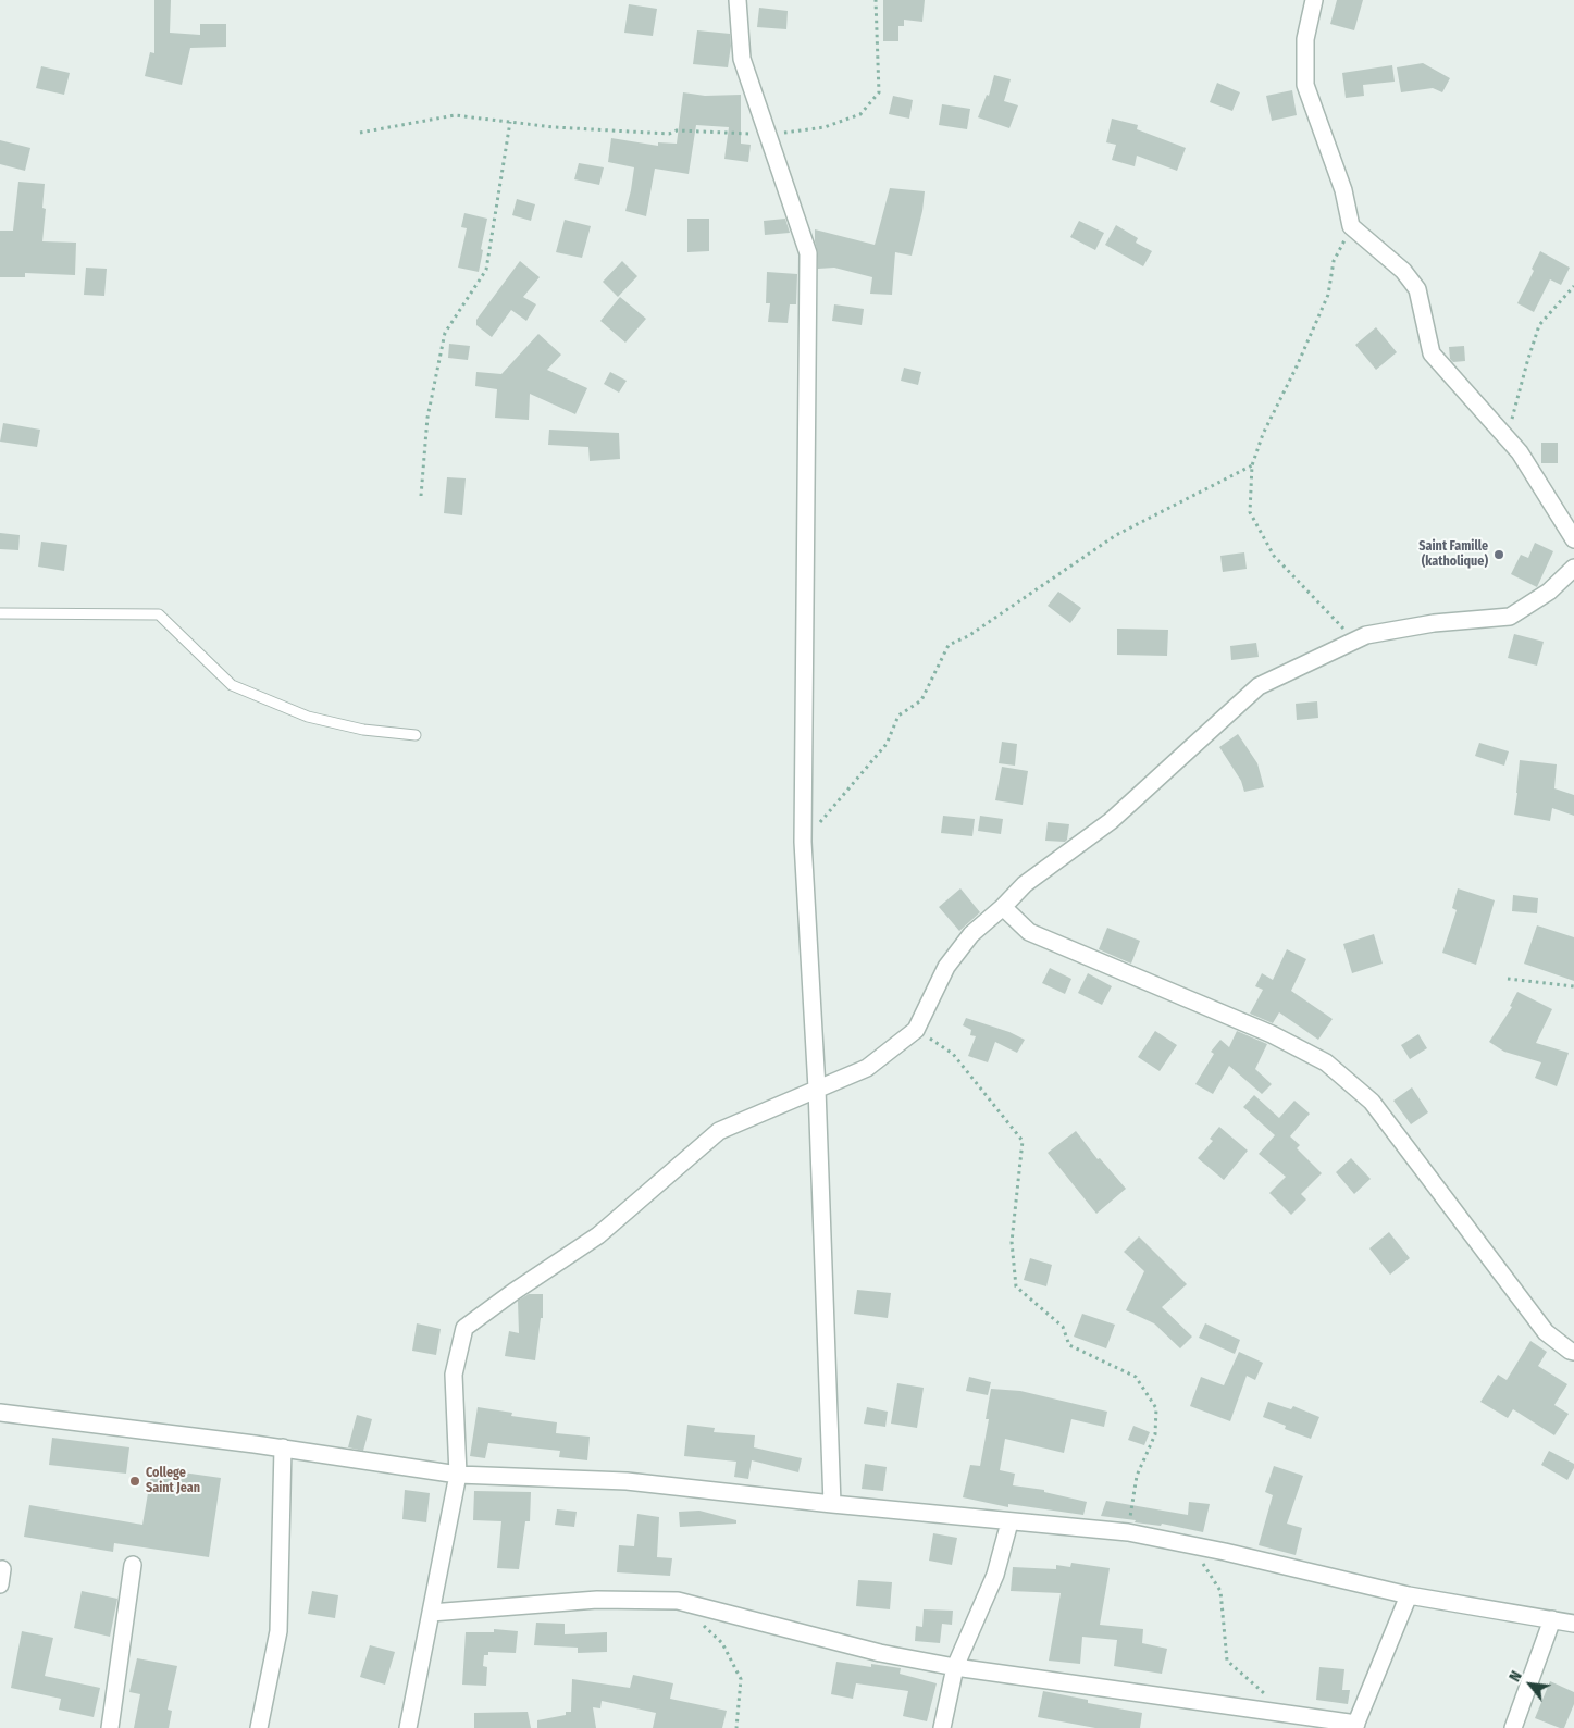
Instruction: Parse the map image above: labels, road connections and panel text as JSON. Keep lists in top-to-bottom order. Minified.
{"places":["Saint Famille (katholique)","College Saint Jean"],"north":"top left"}
